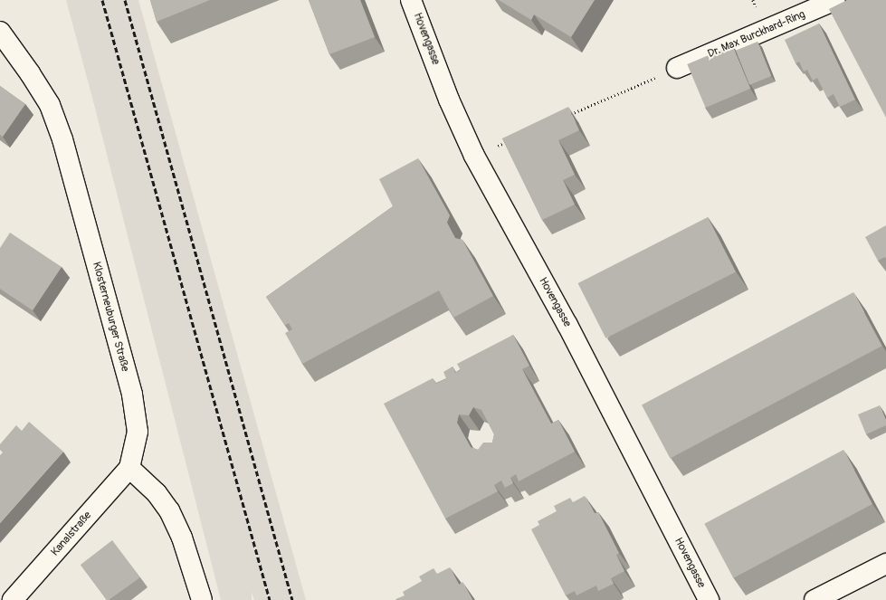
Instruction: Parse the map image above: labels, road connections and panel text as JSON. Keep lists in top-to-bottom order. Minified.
{"streets":{"street":["Dr. Max Burckhard-Ring","Hovengasse","Klosterneuburger Straße","Kanalstraße"]},"crossings":[["Klosterneuburger Straße","Kanalstraße"]]}
